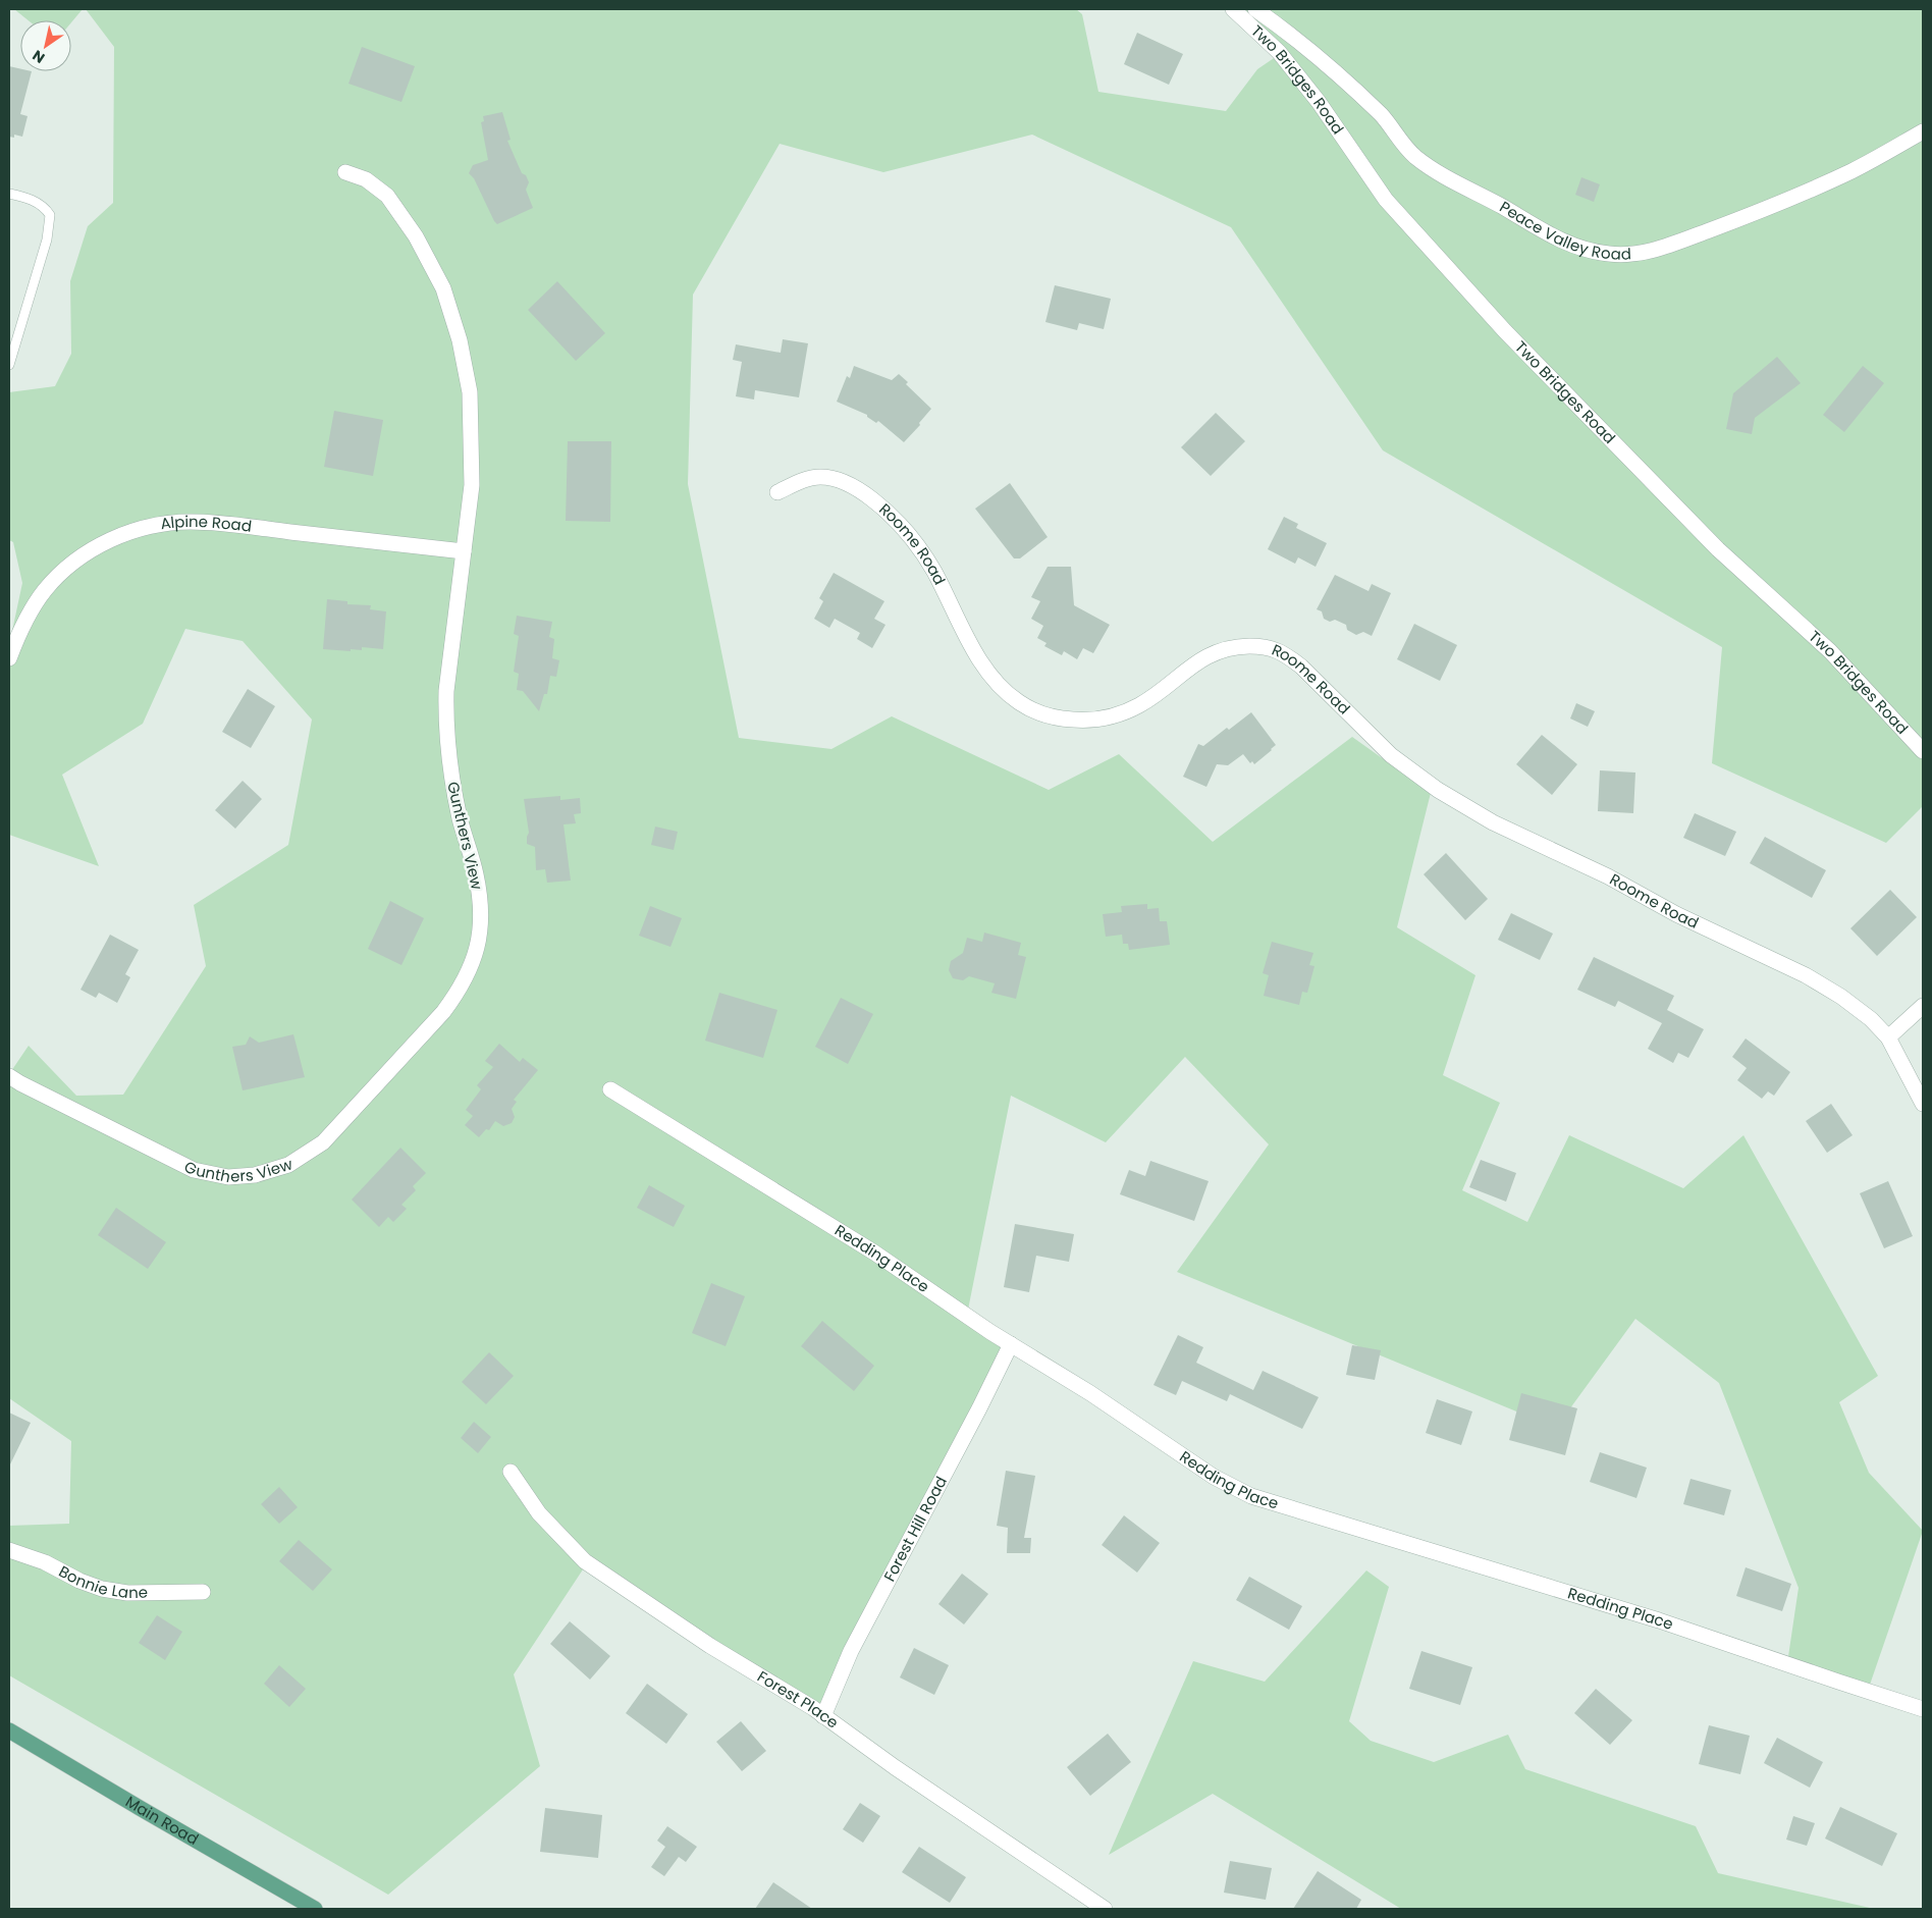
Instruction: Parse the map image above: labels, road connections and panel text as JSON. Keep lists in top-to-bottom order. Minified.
{"streets":{"main road":["Main Road"],"street":["Two Bridges Road","Peace Valley Road","Alpine Road","Roome Road","Gunthers View","Redding Place","Forest Hill Road","Bonnie Lane","Forest Place"]},"crossings":[["Alpine Road","Gunthers View"],["Redding Place","Forest Hill Road"],["Forest Hill Road","Forest Place"]],"north":"bottom left"}
